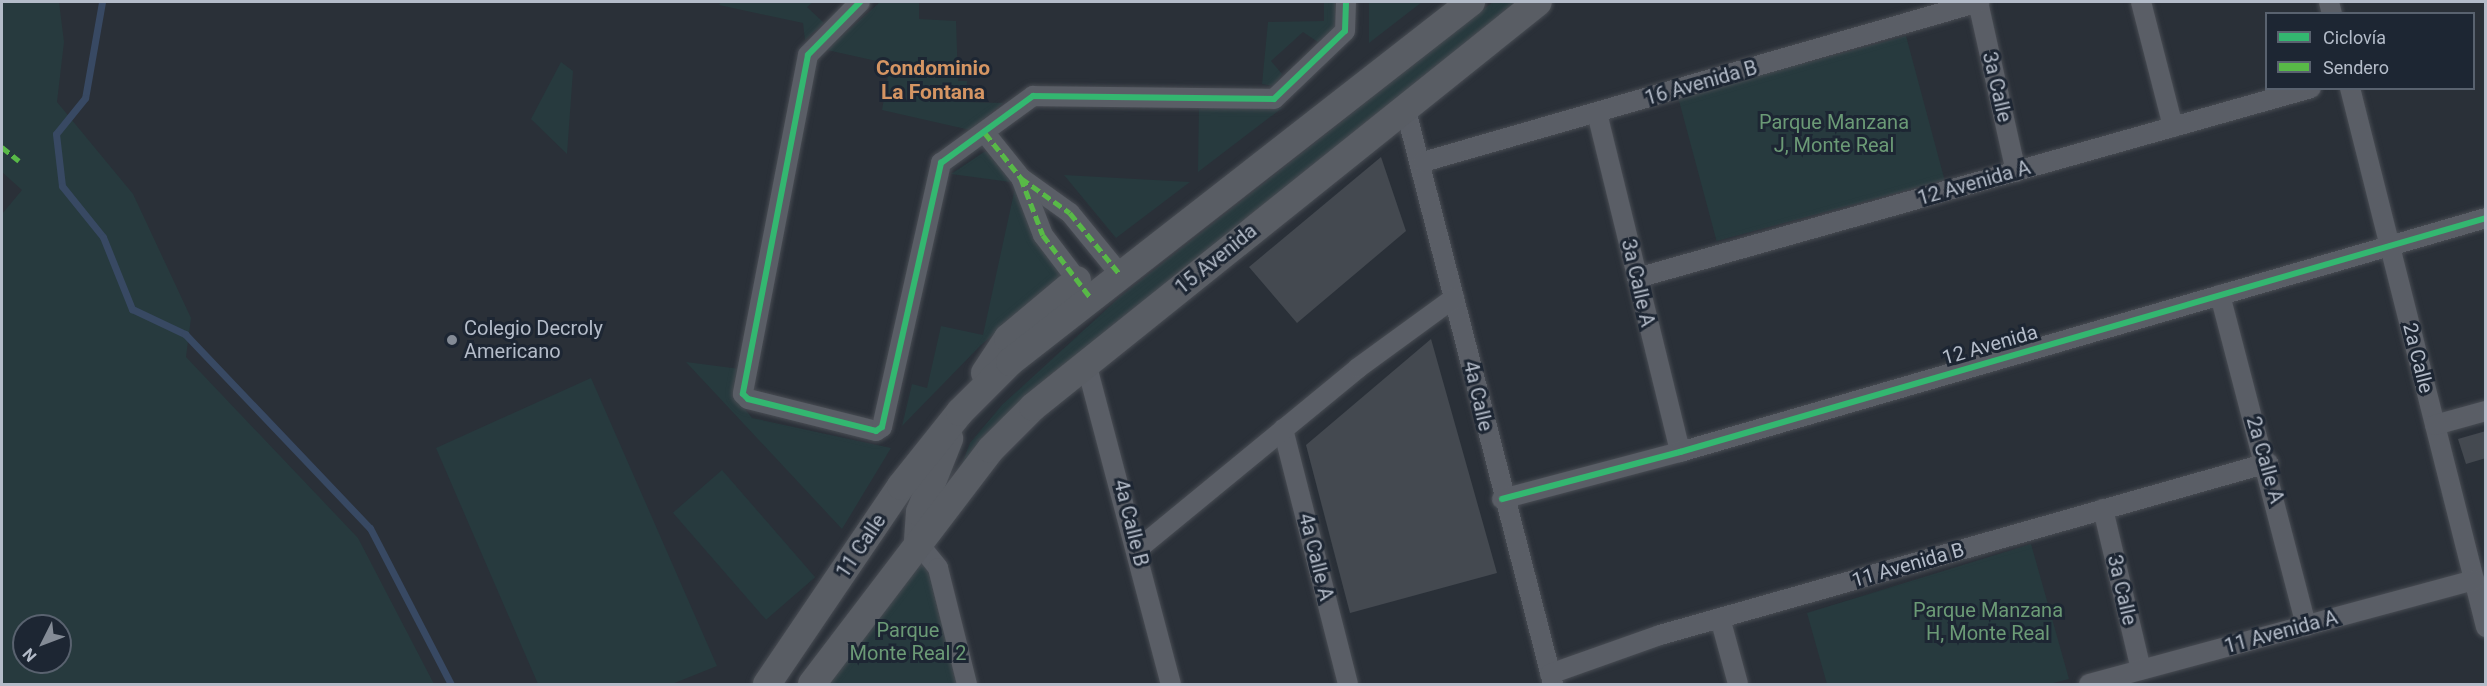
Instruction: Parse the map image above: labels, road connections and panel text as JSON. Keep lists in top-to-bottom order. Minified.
{"streets":{"main road":["15 Avenida","11 Calle"],"street":["16 Avenida B","3a Calle","12 Avenida A","3a Calle A","12 Avenida","2a Calle","4a Calle","2a Calle A","4a Calle B","4a Calle A","11 Avenida B","11 Avenida A"]},"crossings":[["16 Avenida B","3a Calle"],["16 Avenida B","3a Calle A"],["16 Avenida B","4a Calle"],["3a Calle","12 Avenida A"],["3a Calle","11 Avenida B"],["3a Calle","11 Avenida A"],["12 Avenida A","3a Calle A"],["15 Avenida","4a Calle"],["15 Avenida","4a Calle B"],["15 Avenida","11 Calle"],["3a Calle A","12 Avenida"],["12 Avenida","2a Calle"],["12 Avenida","4a Calle"],["12 Avenida","2a Calle A"],["2a Calle","11 Avenida A"],["4a Calle","11 Avenida B"],["2a Calle A","11 Avenida B"],["2a Calle A","11 Avenida A"]],"districts":["Condominio La Fontana"],"parks":["Parque Manzana J, Monte Real","Parque Manzana H, Monte Real","Parque Monte Real 2"],"places":["Colegio Decroly Americano"],"legend":["Ciclovía","Sendero"],"north":"bottom left"}
